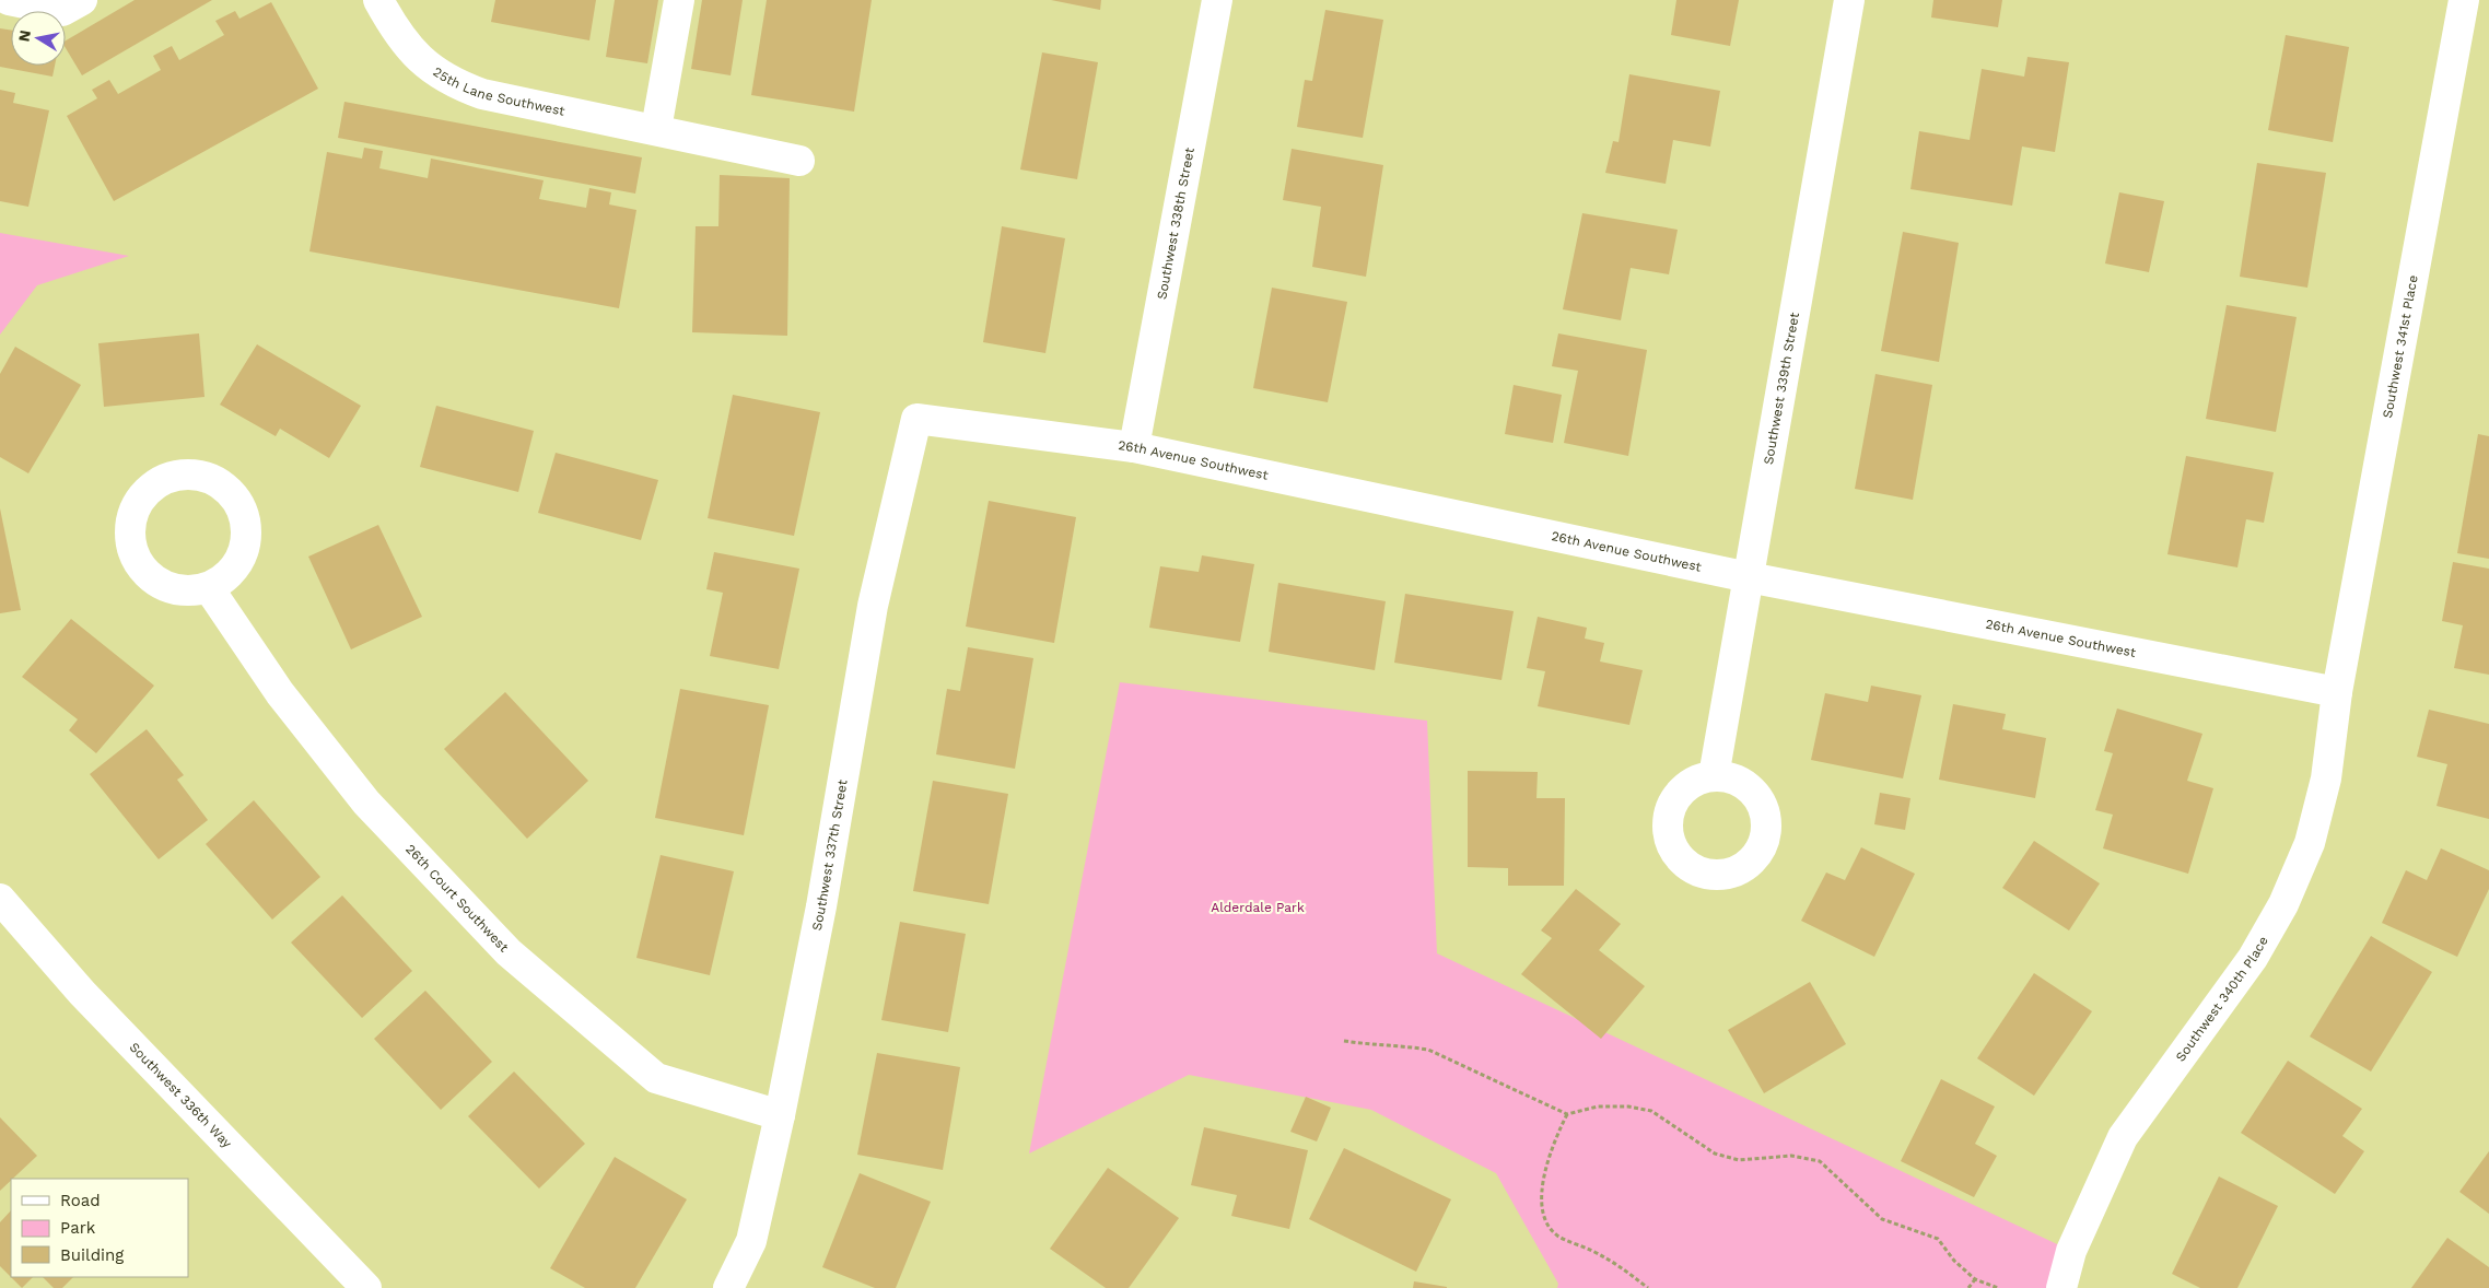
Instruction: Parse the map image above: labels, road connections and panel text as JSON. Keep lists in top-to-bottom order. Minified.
{"streets":{"street":["25th Lane Southwest","Southwest 338th Street","Southwest 341st Place","Southwest 339th Street","26th Avenue Southwest","Southwest 337th Street","26th Court Southwest","Southwest 340th Place","Southwest 336th Way"]},"crossings":[["Southwest 338th Street","26th Avenue Southwest"],["Southwest 341st Place","26th Avenue Southwest"],["Southwest 341st Place","Southwest 340th Place"],["Southwest 339th Street","26th Avenue Southwest"],["26th Avenue Southwest","Southwest 337th Street"],["26th Avenue Southwest","Southwest 340th Place"],["Southwest 337th Street","26th Court Southwest"]],"parks":["Alderdale Park"],"legend":["Road","Park","Building"],"north":"left"}
